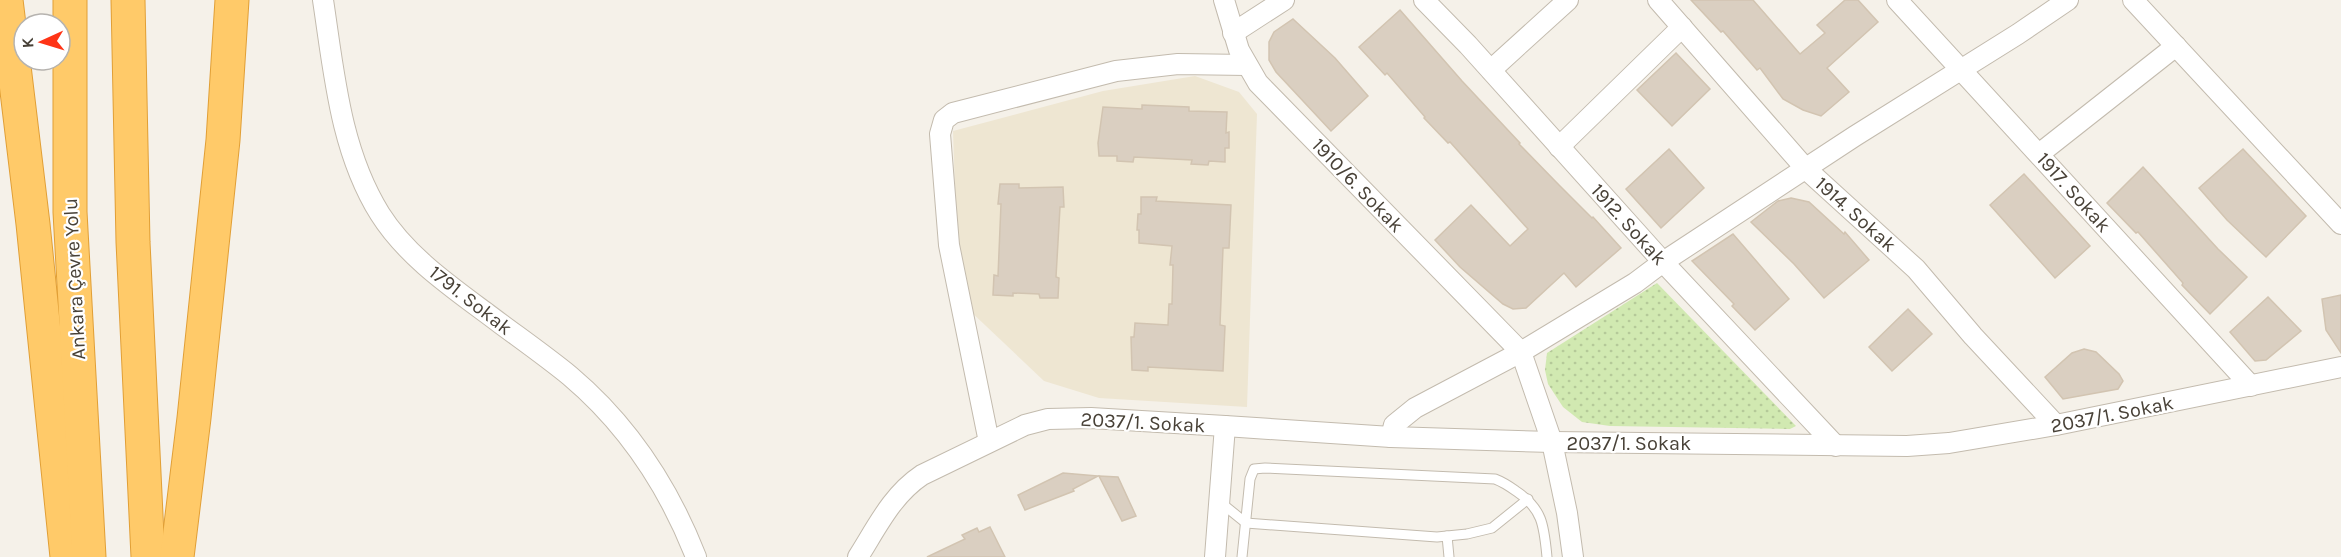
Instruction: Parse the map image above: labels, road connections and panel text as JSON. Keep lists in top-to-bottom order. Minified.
{"streets":{"highway":["Ankara Çevre Yolu"],"street":["1910/6. Sokak","1917. Sokak","1914. Sokak","1912. Sokak","1791. Sokak","2037/1. Sokak"]},"crossings":[["1917. Sokak","2037/1. Sokak"],["1914. Sokak","2037/1. Sokak"],["1912. Sokak","2037/1. Sokak"]],"north":"left"}
